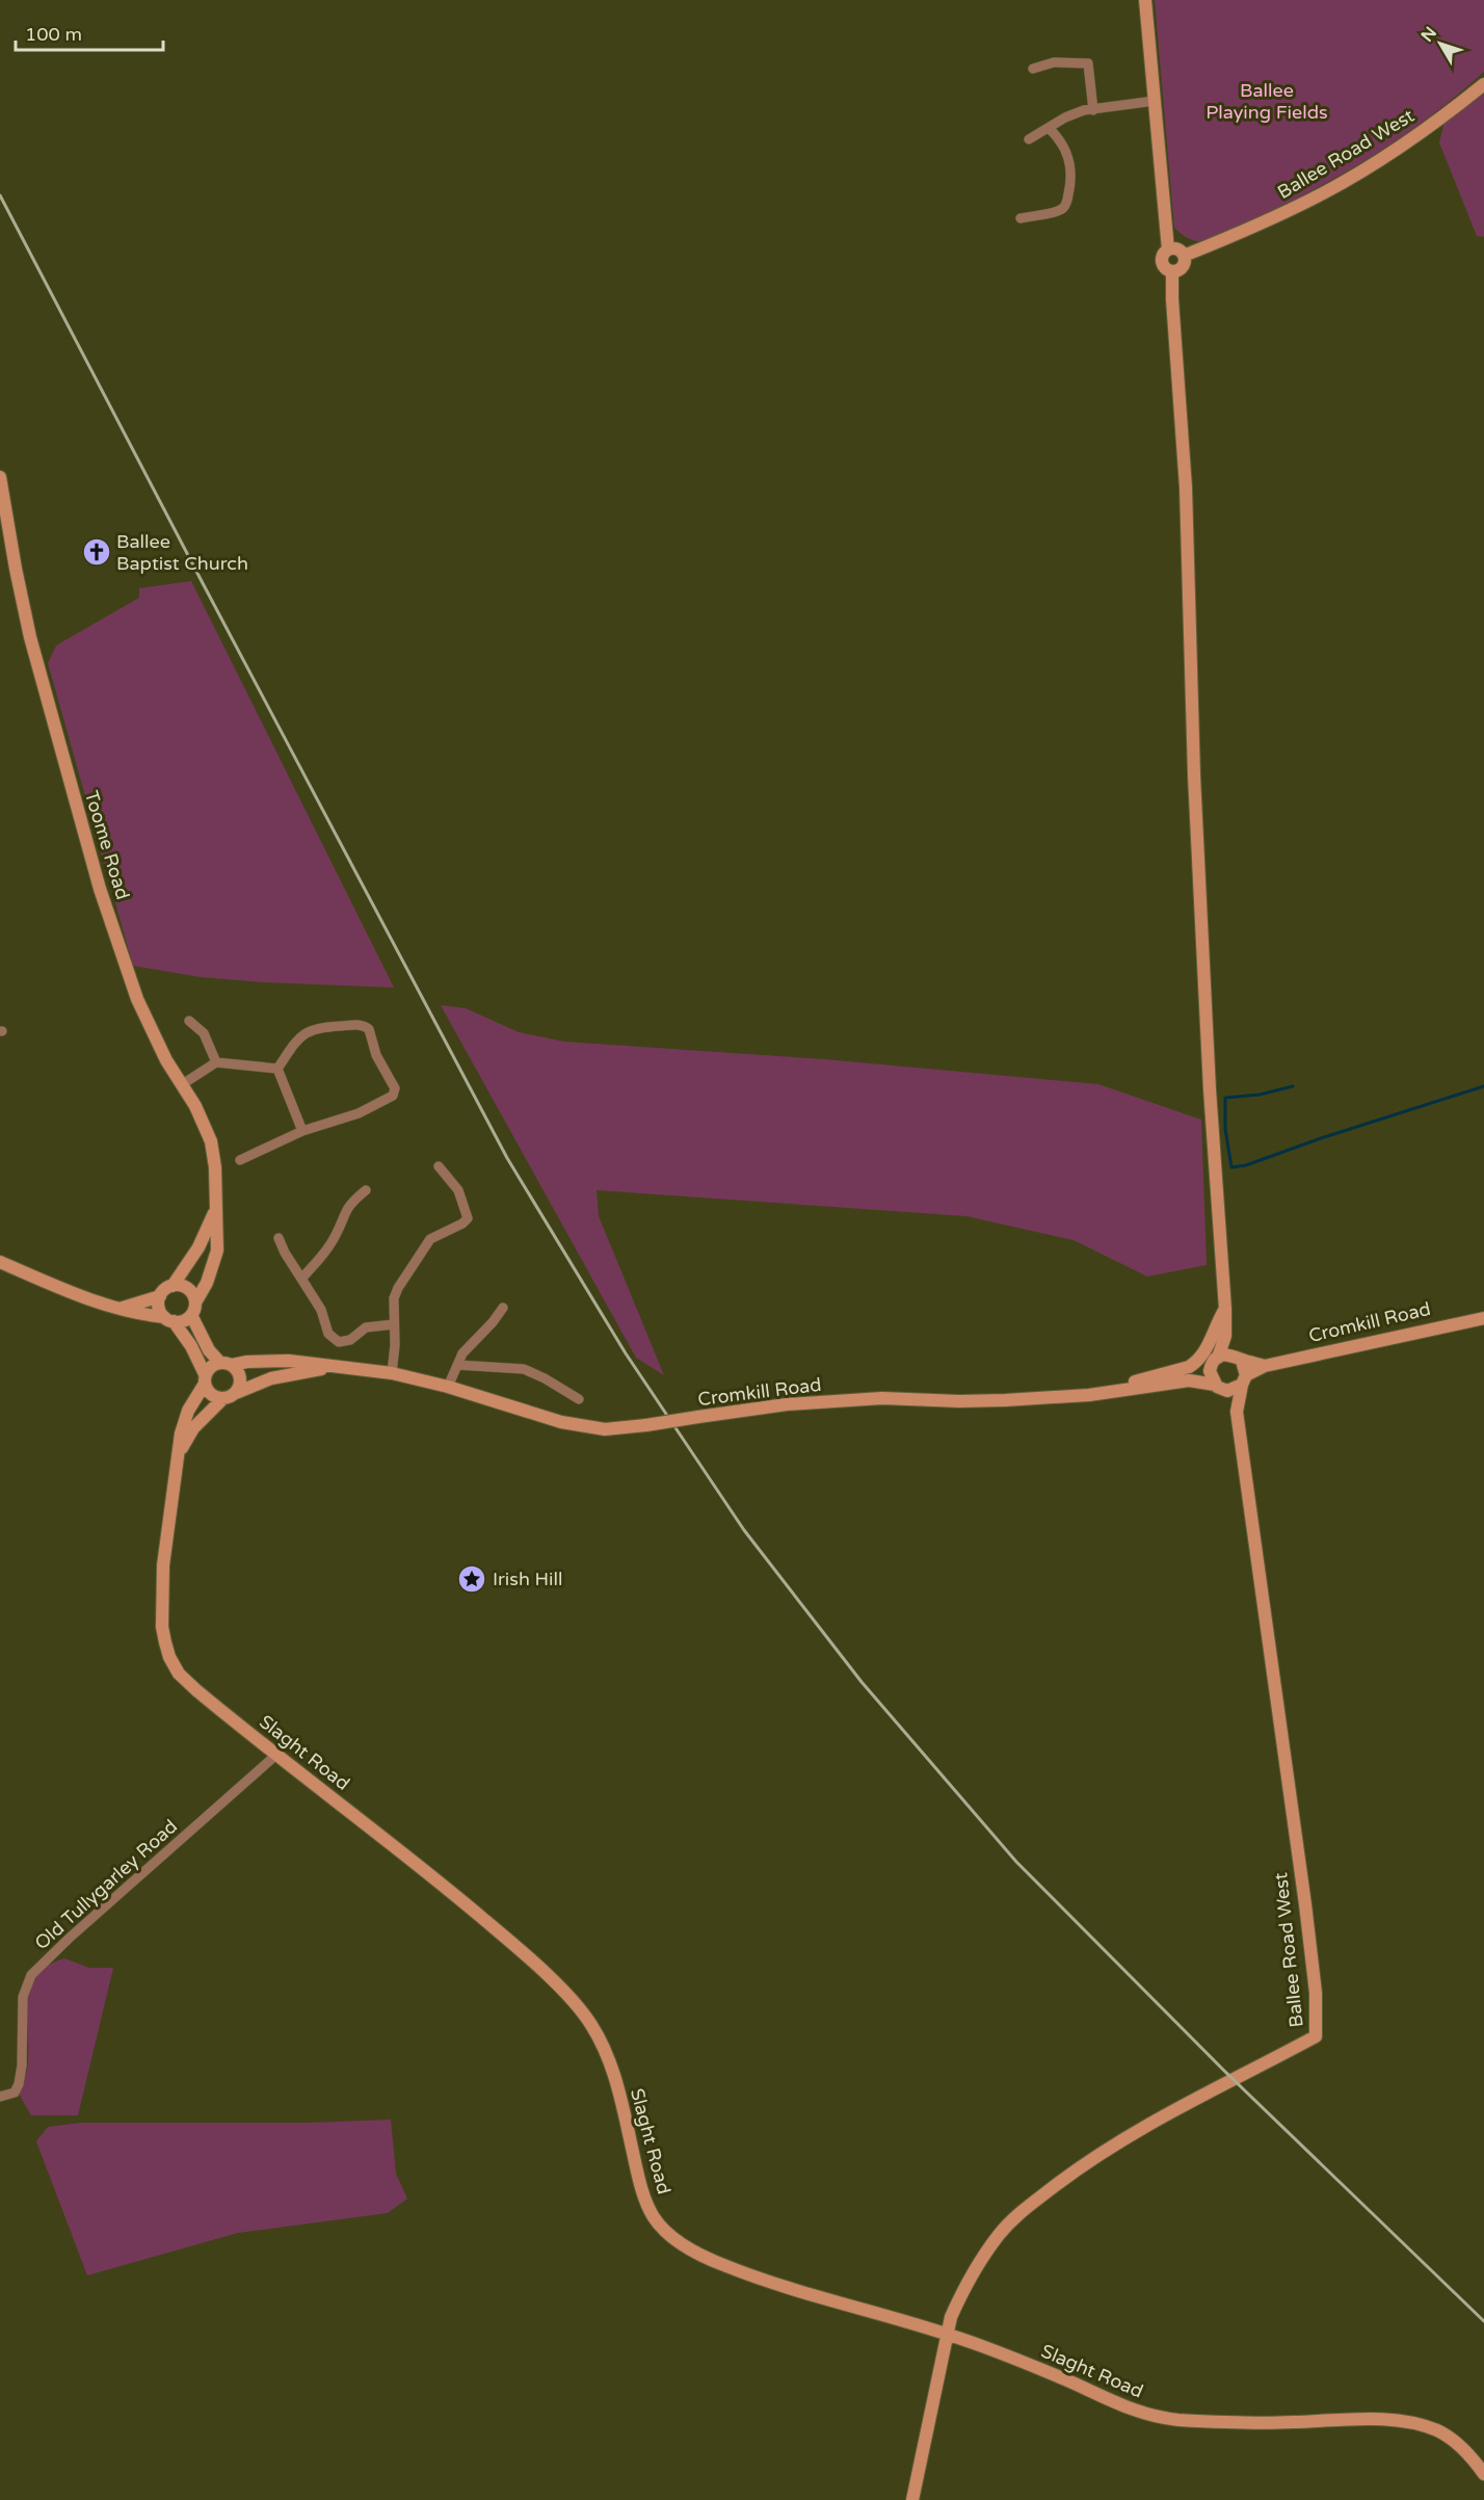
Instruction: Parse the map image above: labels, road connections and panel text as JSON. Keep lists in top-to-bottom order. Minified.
{"streets":{"street":["Ballee Road West","Toome Road","Cromkill Road","Slaght Road","Old Tullygarley Road"]},"crossings":[["Ballee Road West","Cromkill Road"],["Ballee Road West","Slaght Road"],["Cromkill Road","Slaght Road"],["Slaght Road","Old Tullygarley Road"]],"parks":["Ballee Playing Fields"],"places":{"church":["Ballee Baptist Church"],"place":["Irish Hill"]},"scale_bar":"100 m","north":"top left"}
